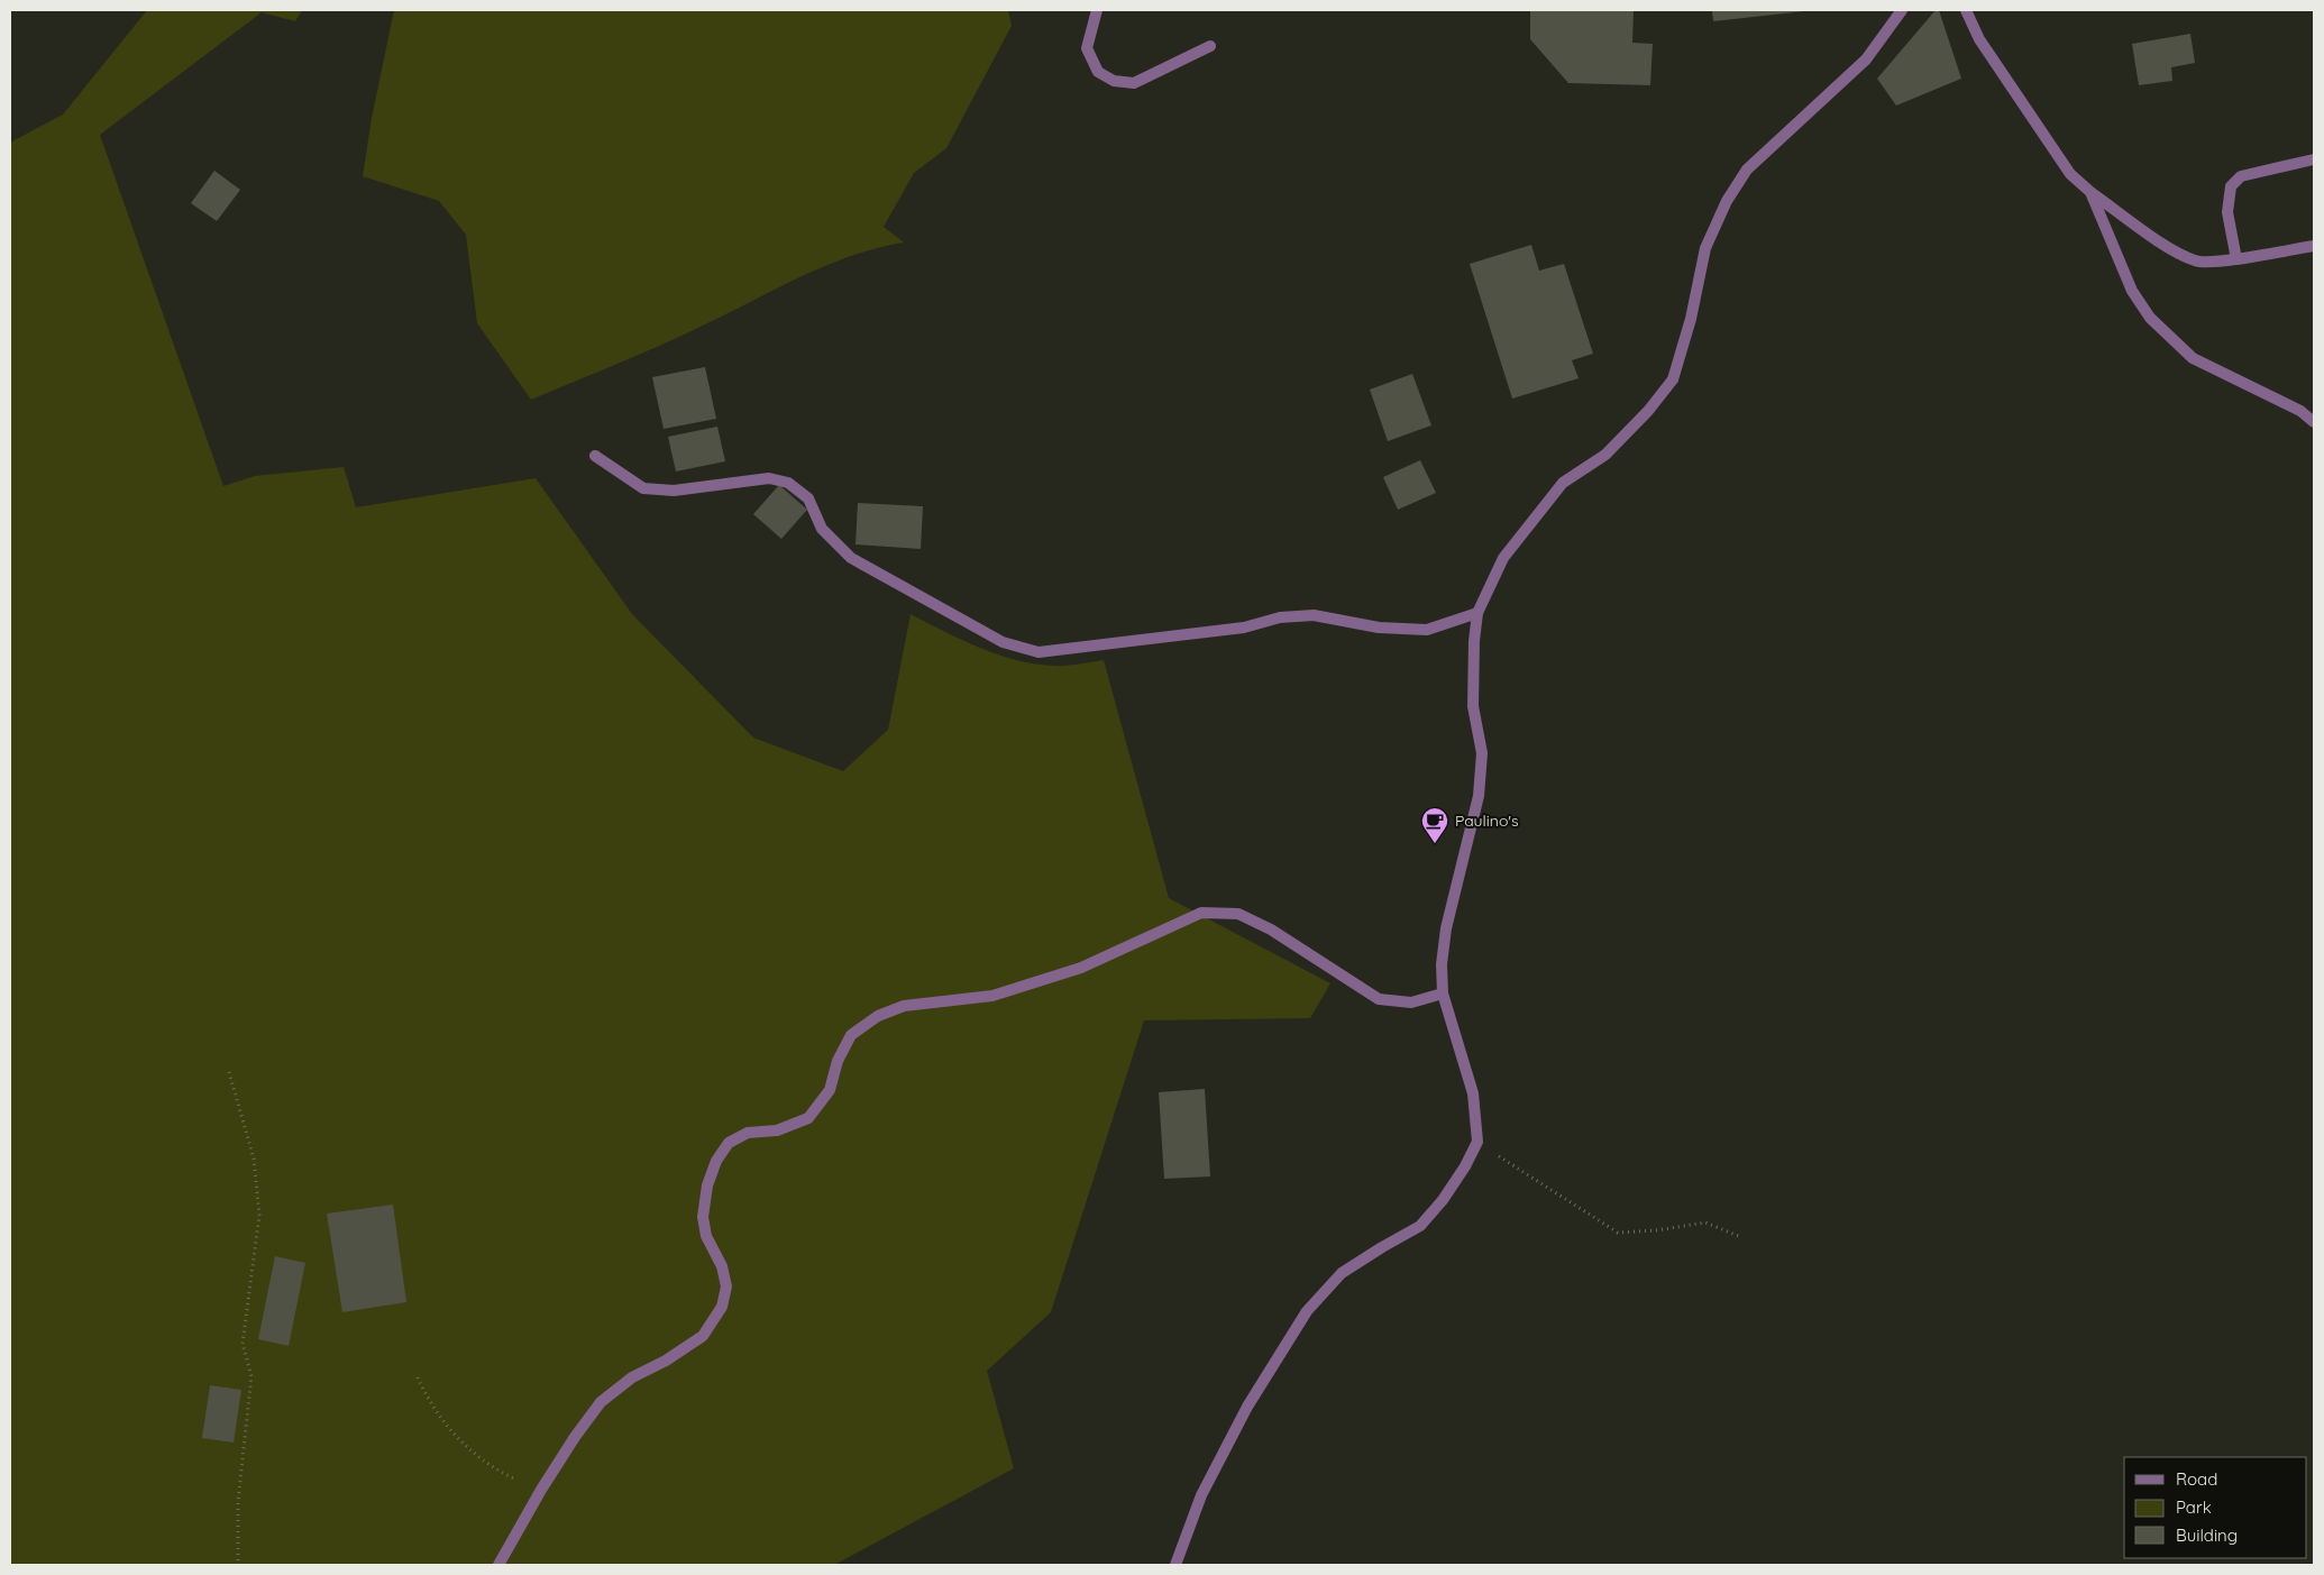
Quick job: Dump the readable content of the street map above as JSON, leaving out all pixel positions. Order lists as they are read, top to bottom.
{
  "places": {
    "cafe": ["Paulino's"]
  },
  "legend": ["Road", "Park", "Building"]
}
